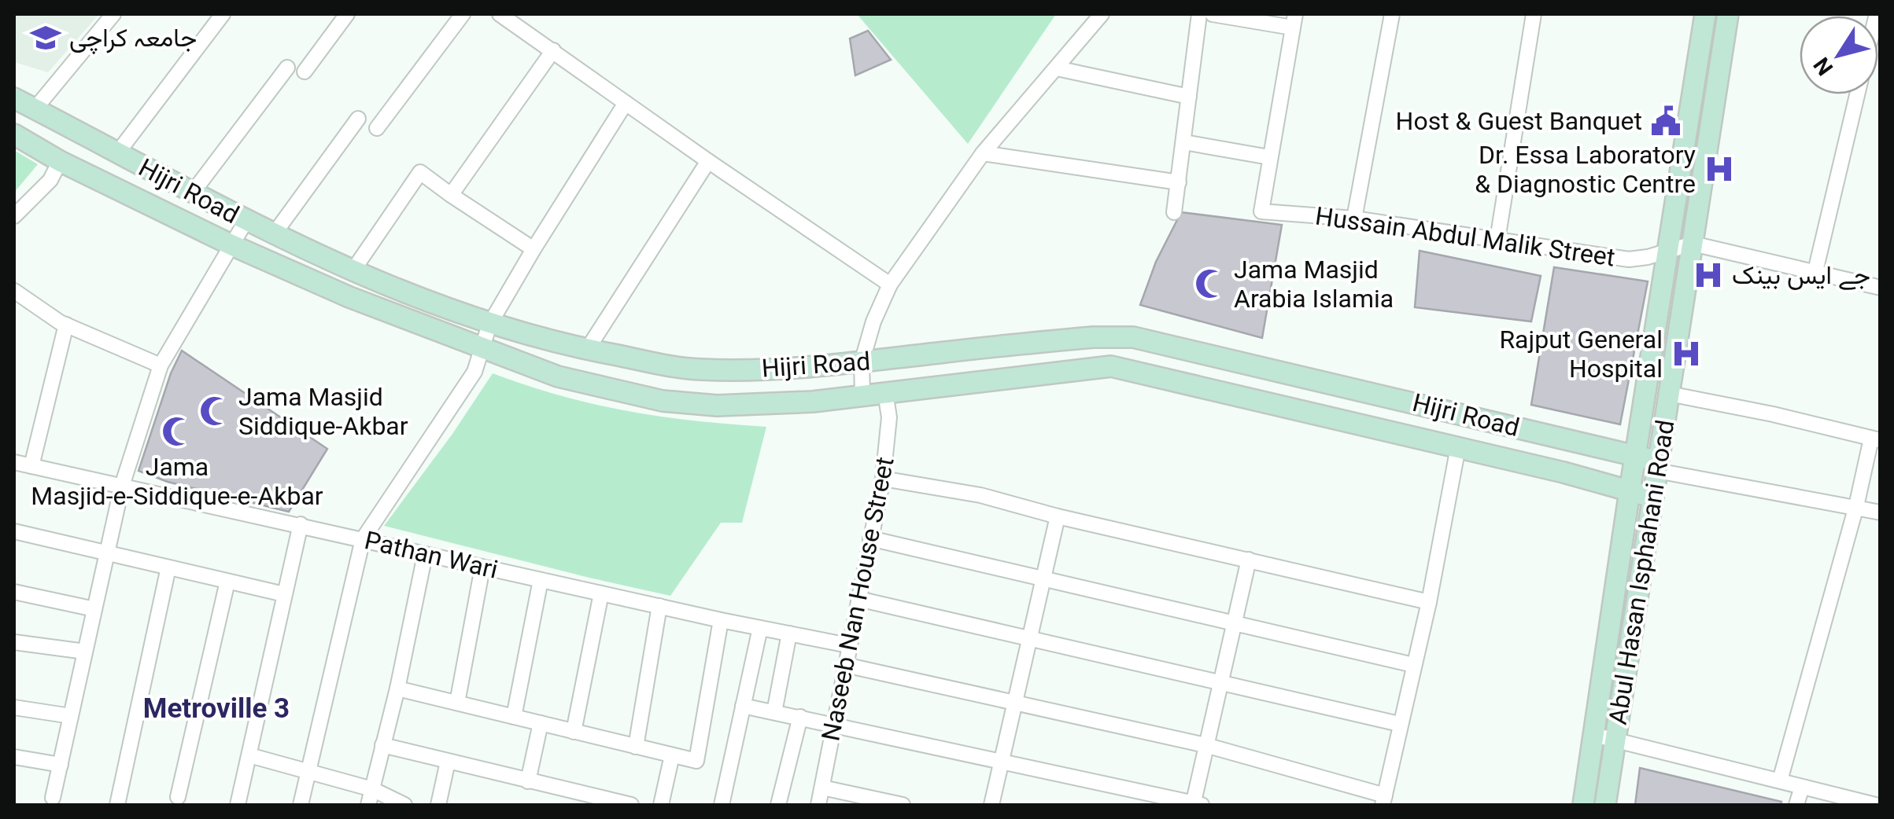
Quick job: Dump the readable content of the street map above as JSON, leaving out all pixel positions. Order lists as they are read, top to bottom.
{
  "streets": {
    "main road": ["Hijri Road", "Abul Hasan Isphahani Road"],
    "street": ["Hussain Abdul Malik Street", "Pathan Wari", "Naseeb Nan House Street"]
  },
  "crossings": [
    ["Hijri Road", "Abul Hasan Isphahani Road"],
    ["Hijri Road", "Naseeb Nan House Street"],
    ["Hussain Abdul Malik Street", "Abul Hasan Isphahani Road"],
    ["Pathan Wari", "Naseeb Nan House Street"]
  ],
  "districts": ["Metroville 3"],
  "places": {
    "school or university": ["جامعہ کراچی"],
    "public building": ["Host & Guest Banquet"],
    "hospital": ["Dr. Essa Laboratory & Diagnostic Centre", "جے ایس بینک", "Rajput General Hospital"],
    "mosque": ["Jama Masjid Arabia Islamia", "Jama Masjid Siddique-Akbar", "Jama Masjid-e-Siddique-e-Akbar"]
  },
  "north": "bottom left"
}
